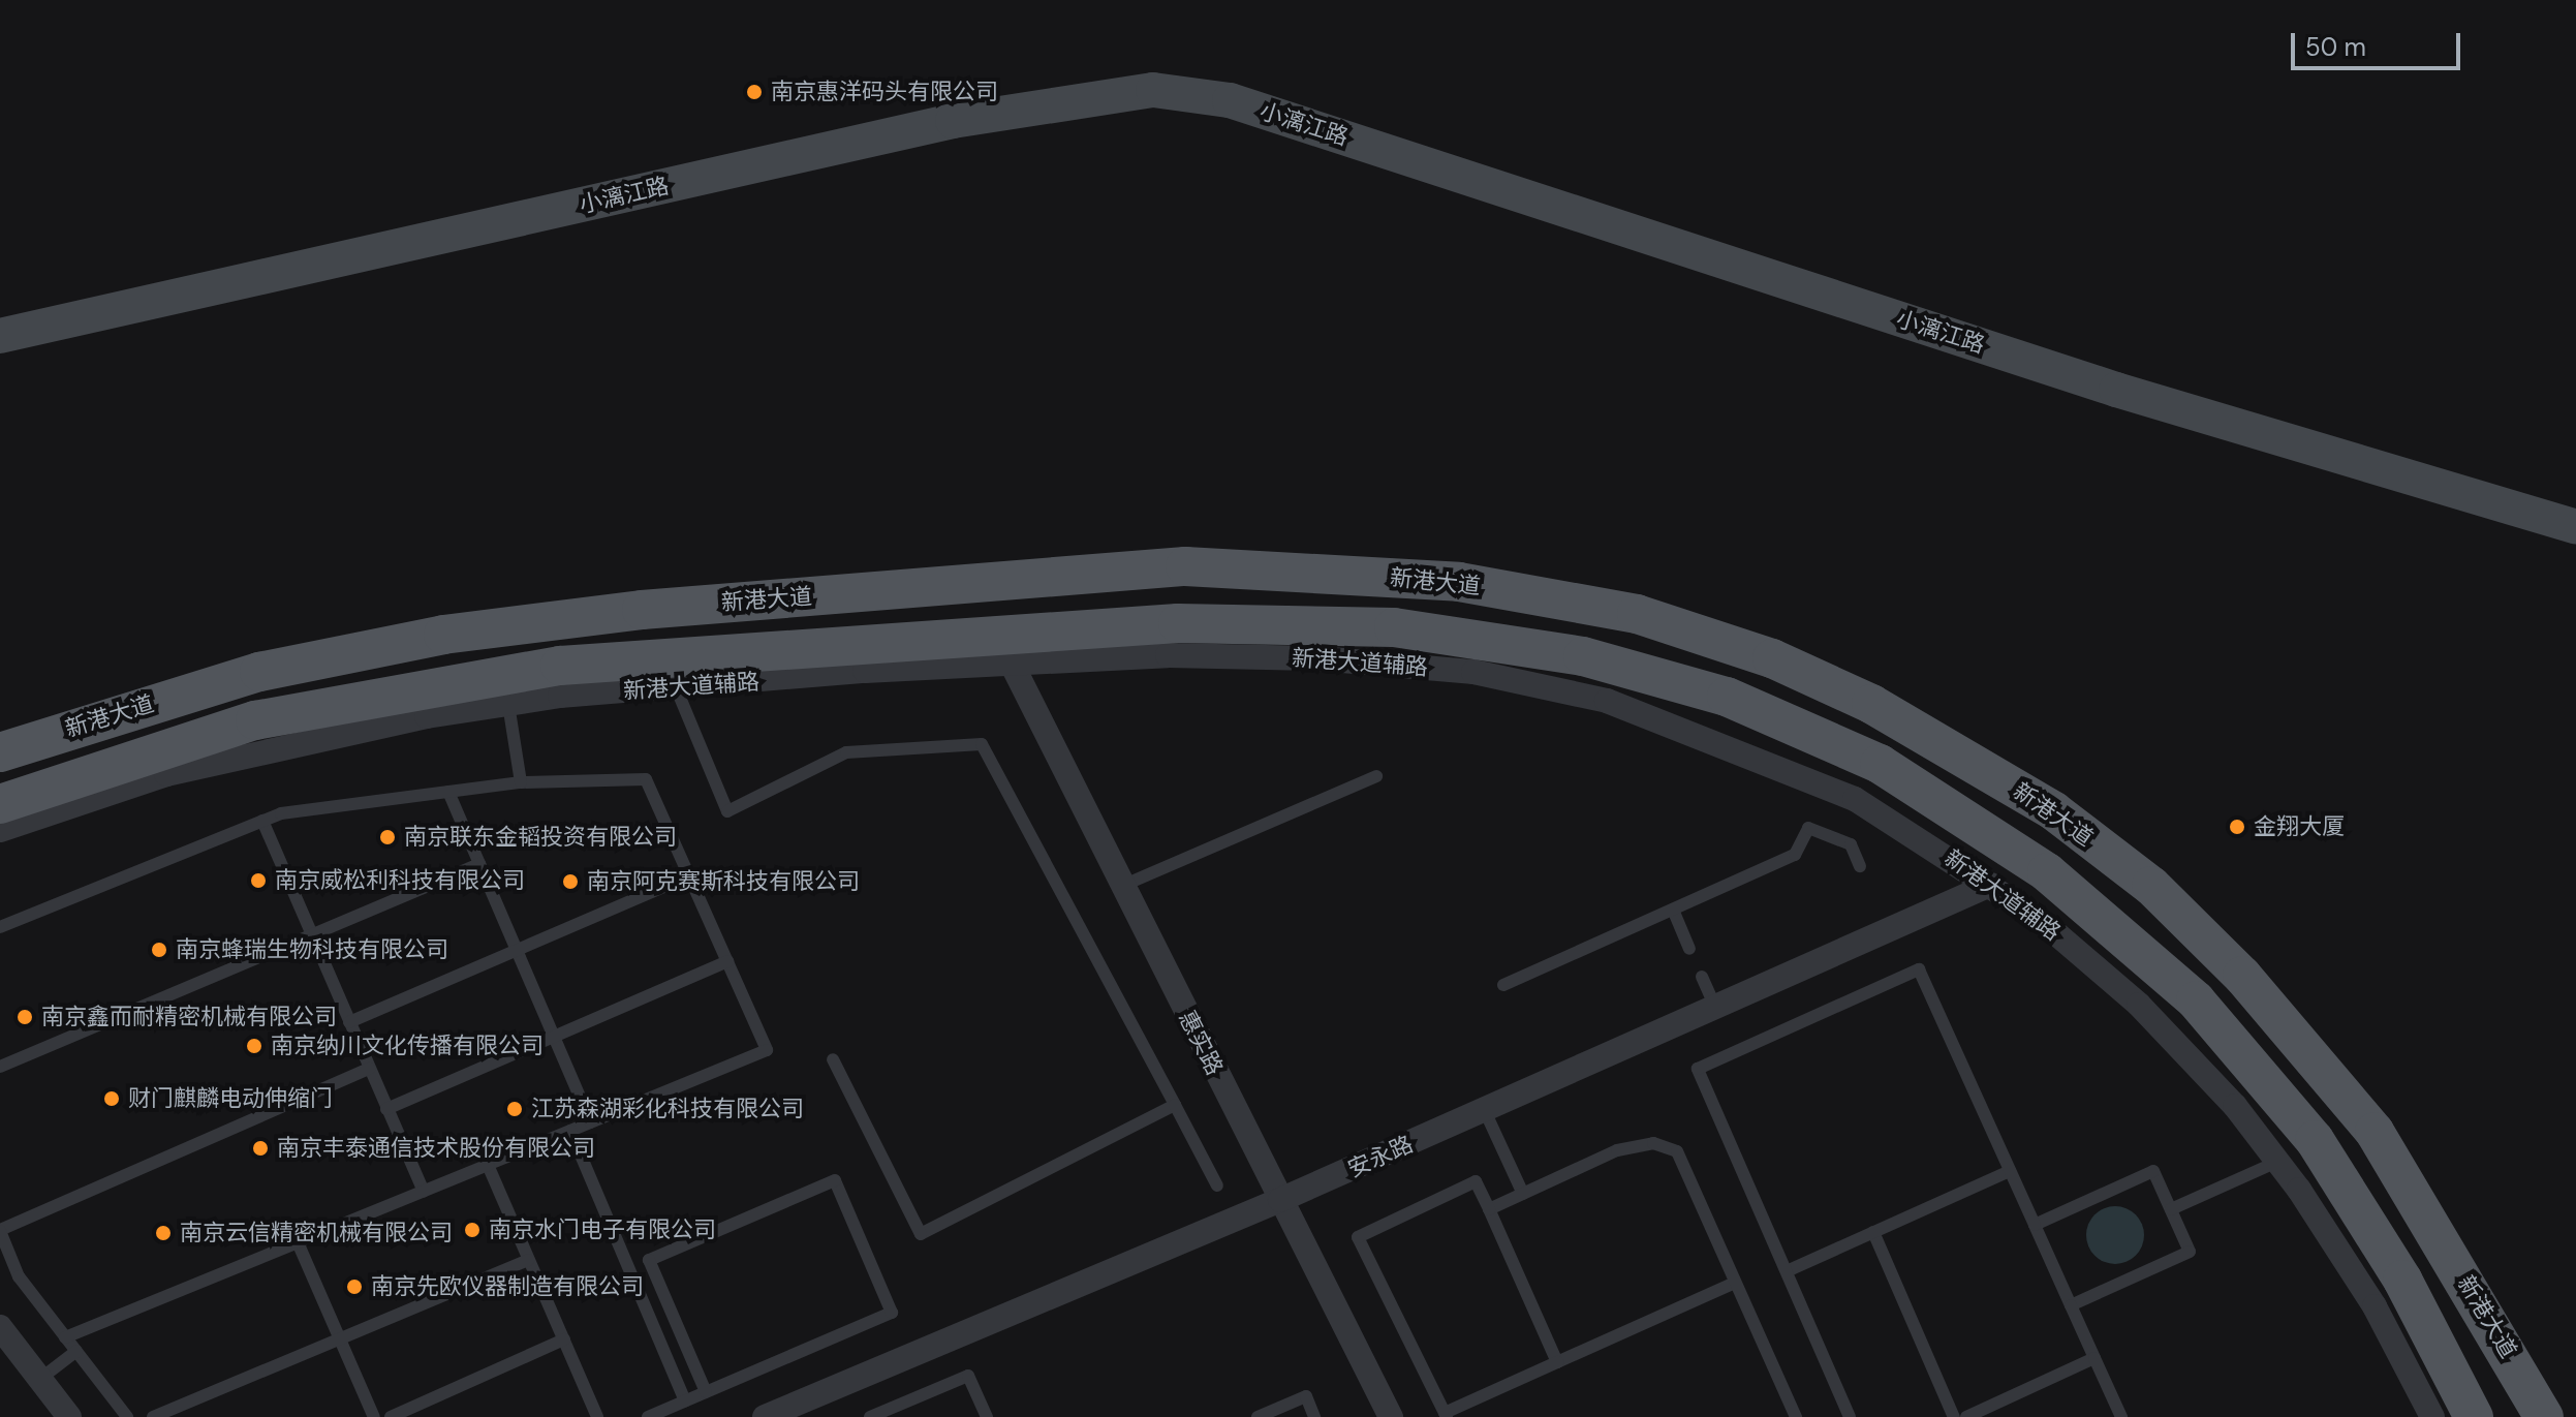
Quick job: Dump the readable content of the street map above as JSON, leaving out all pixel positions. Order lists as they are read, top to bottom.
{
  "streets": {
    "main road": ["新港大道"],
    "street": [
      "小漓江路",
      "新港大道辅路",
      "惠实路",
      "安永路"
    ]
  },
  "crossings": [
    ["新港大道辅路", "惠实路"],
    ["新港大道辅路", "安永路"],
    ["惠实路", "安永路"]
  ],
  "places": [
    "南京惠洋码头有限公司",
    "金翔大厦",
    "南京联东金韬投资有限公司",
    "南京威松利科技有限公司",
    "南京阿克赛斯科技有限公司",
    "南京蜂瑞生物科技有限公司",
    "南京鑫而耐精密机械有限公司",
    "南京纳川文化传播有限公司",
    "财门麒麟电动伸缩门",
    "江苏森湖彩化科技有限公司",
    "南京丰泰通信技术股份有限公司",
    "南京水门电子有限公司",
    "南京云信精密机械有限公司",
    "南京先欧仪器制造有限公司"
  ],
  "scale_bar": "50 m"
}
